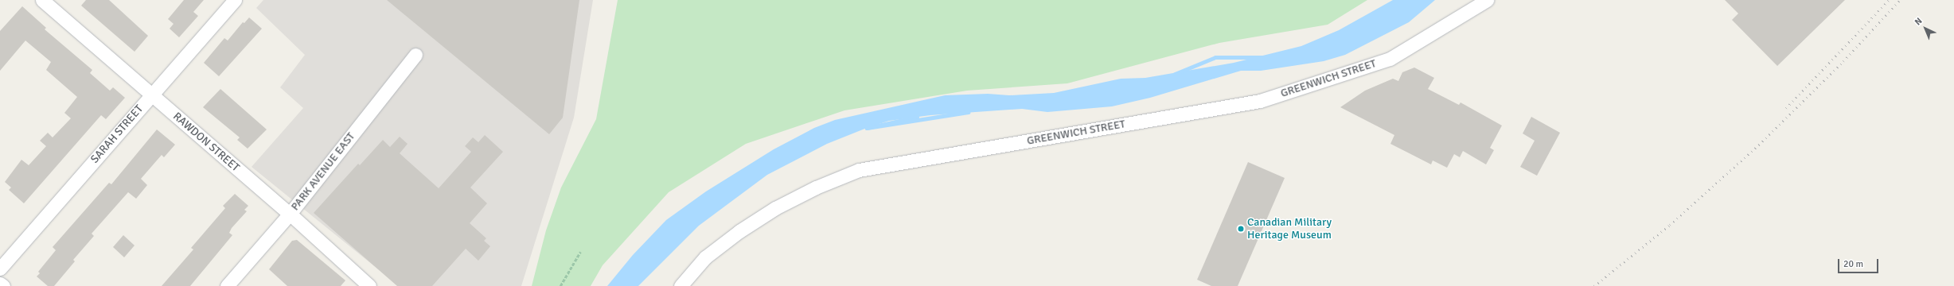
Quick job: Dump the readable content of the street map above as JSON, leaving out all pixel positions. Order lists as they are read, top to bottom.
{
  "streets": {
    "street": [
      "GREENWICH STREET",
      "SARAH STREET",
      "RAWDON STREET",
      "PARK AVENUE EAST"
    ]
  },
  "crossings": [
    ["SARAH STREET", "RAWDON STREET"],
    ["RAWDON STREET", "PARK AVENUE EAST"]
  ],
  "places": ["Canadian Military Heritage Museum"],
  "scale_bar": "20 m",
  "north": "top left"
}
